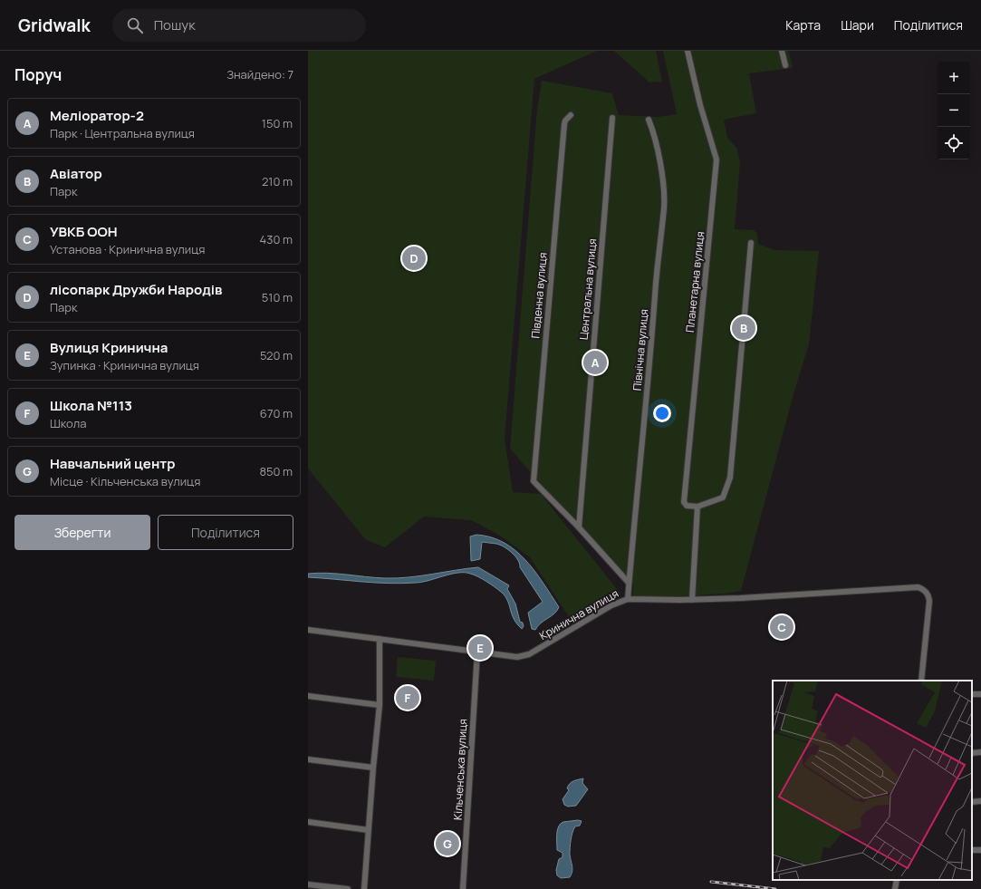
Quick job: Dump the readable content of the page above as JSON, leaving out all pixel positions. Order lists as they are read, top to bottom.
{
  "streets": {
    "street": [
      "Планетарна вулиця",
      "Центральна вулиця",
      "Південна вулиця",
      "Північна вулиця",
      "Кринична вулиця",
      "Кільченська вулиця"
    ]
  },
  "crossings": [
    ["Центральна вулиця", "Південна вулиця"],
    ["Північна вулиця", "Кринична вулиця"],
    ["Кринична вулиця", "Кільченська вулиця"]
  ],
  "page": {
    "header": "Gridwalk",
    "search": "Пошук",
    "nav": ["Карта", "Шари", "Поділитися"],
    "heading": ["Поруч", "Знайдено: 7"],
    "map_buttons": ["+", "−"],
    "list": [
      {
        "mark": "A",
        "name": "Меліоратор-2",
        "note": "Парк · Центральна вулиця",
        "value": "150 m"
      },
      {
        "mark": "B",
        "name": "Авіатор",
        "note": "Парк",
        "value": "210 m"
      },
      {
        "mark": "C",
        "name": "УВКБ ООН",
        "note": "Установа · Кринична вулиця",
        "value": "430 m"
      },
      {
        "mark": "D",
        "name": "лісопарк Дружби Народів",
        "note": "Парк",
        "value": "510 m"
      },
      {
        "mark": "E",
        "name": "Вулиця Кринична",
        "note": "Зупинка · Кринична вулиця",
        "value": "520 m"
      },
      {
        "mark": "F",
        "name": "Школа №113",
        "note": "Школа",
        "value": "670 m"
      },
      {
        "mark": "G",
        "name": "Навчальний центр",
        "note": "Місце · Кільченська вулиця",
        "value": "850 m"
      }
    ],
    "pins": [
      "D",
      "B",
      "A",
      "C",
      "E",
      "F",
      "G"
    ],
    "buttons": ["Зберегти", "Поділитися"]
  }
}
